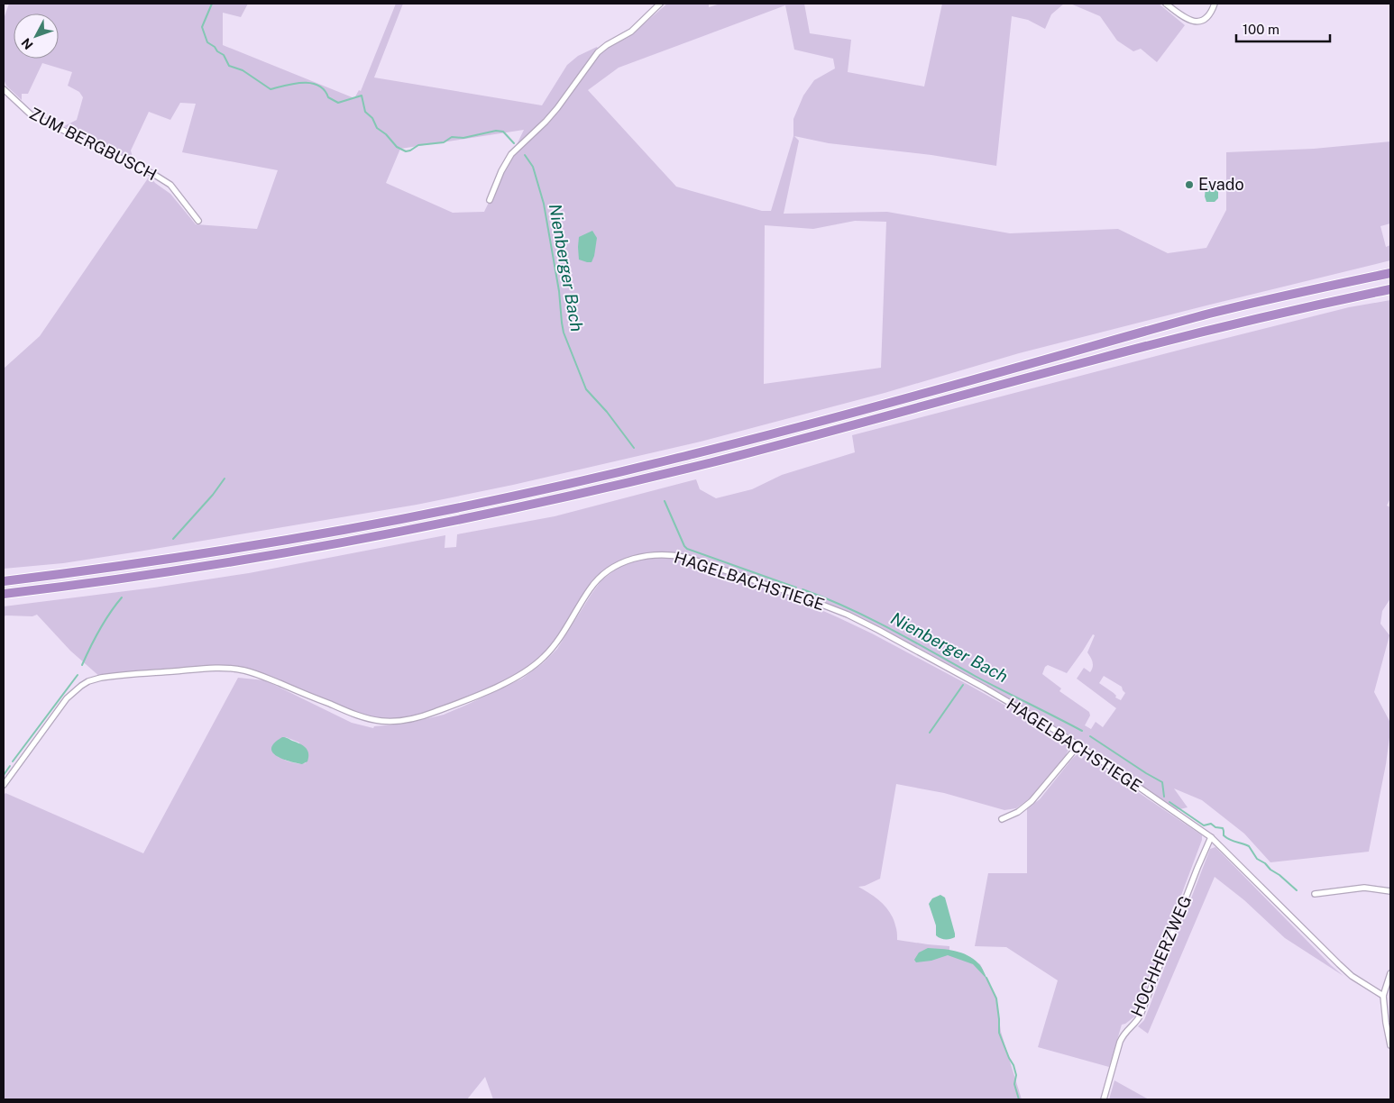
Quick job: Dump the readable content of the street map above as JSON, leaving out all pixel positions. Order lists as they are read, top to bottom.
{
  "streets": {
    "street": ["ZUM BERGBUSCH", "HAGELBACHSTIEGE", "HOCHHERZWEG"]
  },
  "crossings": [
    ["HAGELBACHSTIEGE", "HOCHHERZWEG"]
  ],
  "water": ["Nienberger Bach"],
  "places": ["Evado"],
  "scale_bar": "100 m",
  "north": "bottom left"
}
